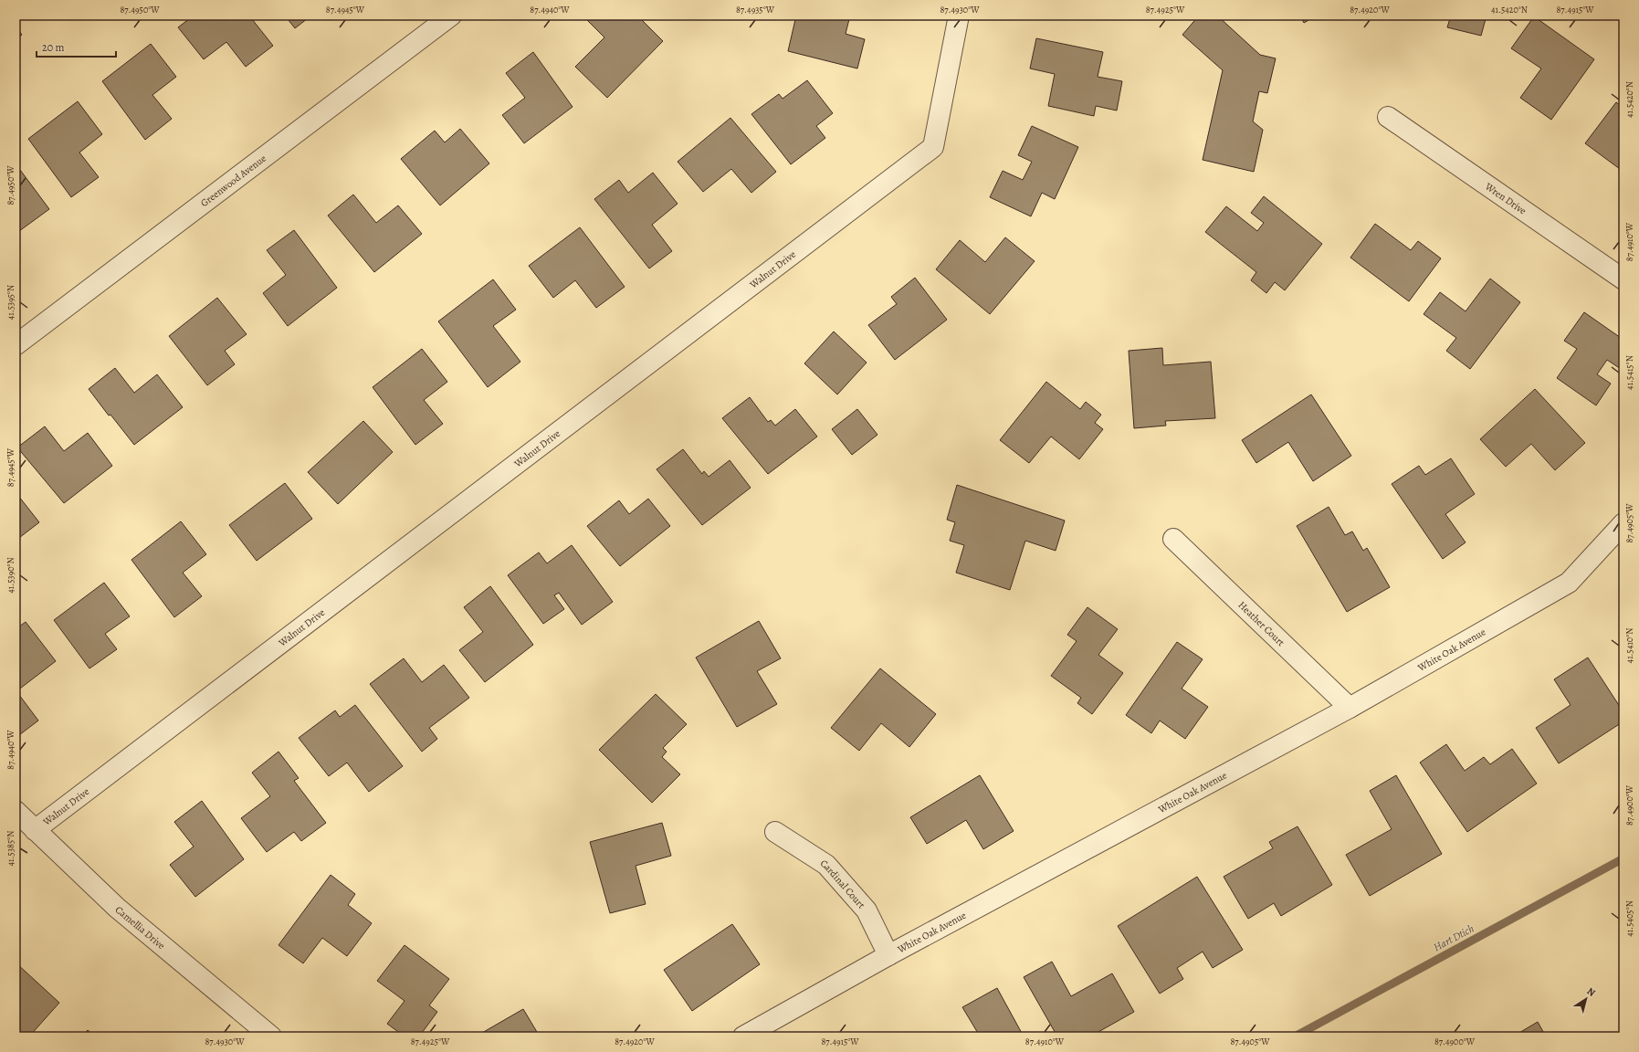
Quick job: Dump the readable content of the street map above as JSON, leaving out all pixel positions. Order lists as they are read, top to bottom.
{
  "streets": {
    "street": [
      "Greenwood Avenue",
      "Wren Drive",
      "Walnut Drive",
      "Heather Court",
      "White Oak Avenue",
      "Cardinal Court",
      "Camellia Drive"
    ]
  },
  "crossings": [
    ["Walnut Drive", "Camellia Drive"],
    ["Heather Court", "White Oak Avenue"],
    ["White Oak Avenue", "Cardinal Court"]
  ],
  "water": ["Hart Dtich"],
  "scale_bar": "20 m",
  "north": "top right",
  "coordinates": [
    "87.4950°W",
    "87.4945°W",
    "87.4940°W",
    "87.4935°W",
    "87.4930°W",
    "87.4925°W",
    "87.4920°W",
    "41.5420°N",
    "87.4915°W",
    "87.4910°W",
    "41.5395°N",
    "41.5415°N",
    "87.4905°W",
    "41.5390°N",
    "41.5410°N",
    "87.4900°W",
    "41.5385°N",
    "41.5405°N"
  ]
}
